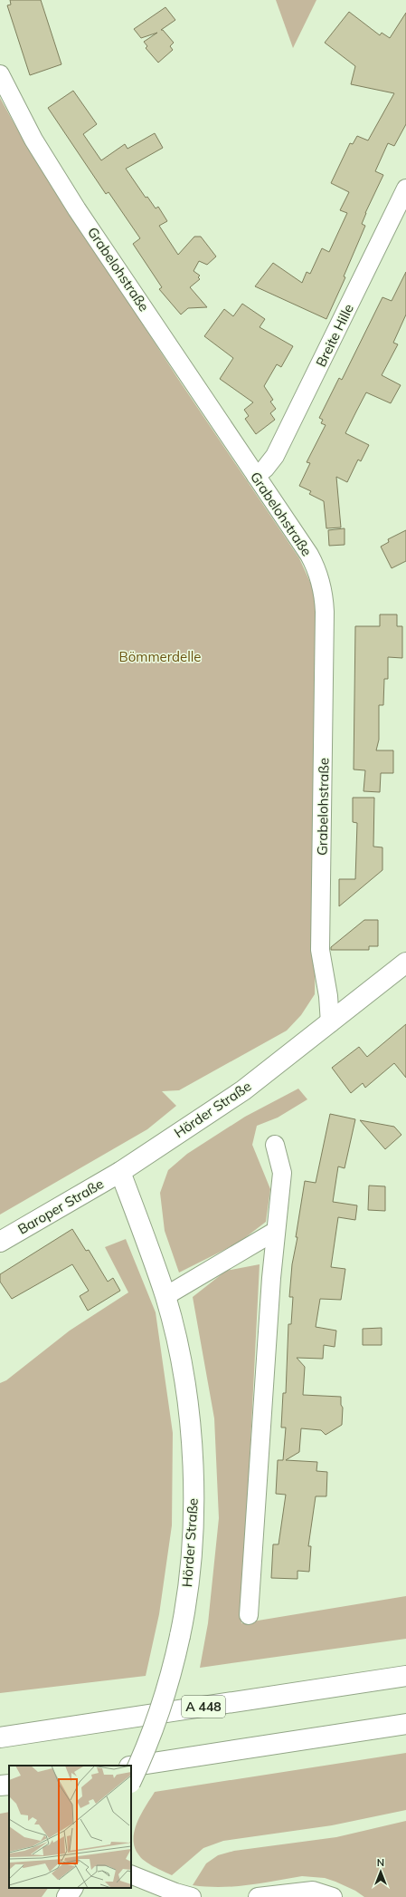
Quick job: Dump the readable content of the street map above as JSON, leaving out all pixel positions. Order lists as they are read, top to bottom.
{
  "streets": {
    "main road": ["Hörder Straße", "Baroper Straße", "A 448"],
    "street": ["Grabelohstraße", "Breite Hille"]
  },
  "crossings": [
    ["Grabelohstraße", "Breite Hille"],
    ["Grabelohstraße", "Hörder Straße"],
    ["Hörder Straße", "Baroper Straße"]
  ],
  "parks": ["Bömmerdelle"],
  "north": "top"
}
